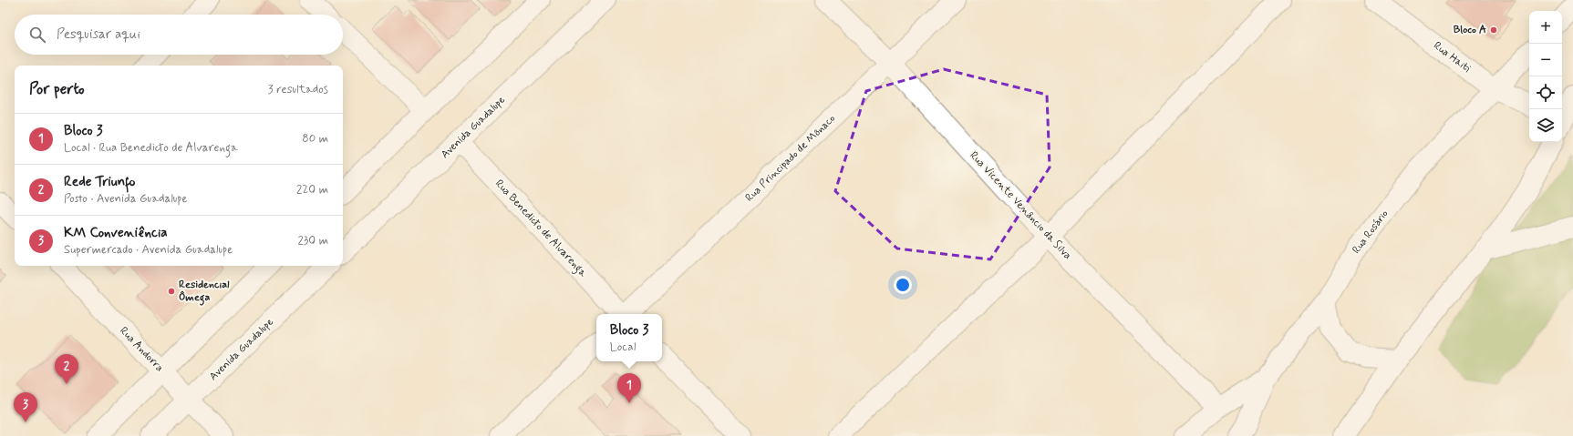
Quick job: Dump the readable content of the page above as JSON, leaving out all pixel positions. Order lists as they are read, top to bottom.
{
  "streets": {
    "street": [
      "Rua Haiti",
      "Avenida Guadalupe",
      "Rua Principado de Mônaco",
      "Rua Vicente Venâncio da Silva",
      "Rua Benedicto de Alvarenga",
      "Rua Rosário",
      "Rua Andorra"
    ]
  },
  "crossings": [
    ["Rua Haiti", "Rua Rosário"],
    ["Avenida Guadalupe", "Rua Benedicto de Alvarenga"],
    ["Avenida Guadalupe", "Rua Andorra"],
    ["Rua Principado de Mônaco", "Rua Vicente Venâncio da Silva"]
  ],
  "places": ["Bloco A", "Residencial Ômega"],
  "page": {
    "map_buttons": ["+", "−"],
    "search": "Pesquisar aqui",
    "heading": ["Por perto", "3 resultados"],
    "list": [
      {
        "mark": "1",
        "name": "Bloco 3",
        "note": "Local · Rua Benedicto de Alvarenga",
        "value": "80 m"
      },
      {
        "mark": "2",
        "name": "Rede Triunfo",
        "note": "Posto · Avenida Guadalupe",
        "value": "220 m"
      },
      {
        "mark": "3",
        "name": "KM Conveniência",
        "note": "Supermercado · Avenida Guadalupe",
        "value": "230 m"
      }
    ],
    "popup": ["Bloco 3", "Local"],
    "pins": ["2", "1", "3"]
  }
}
